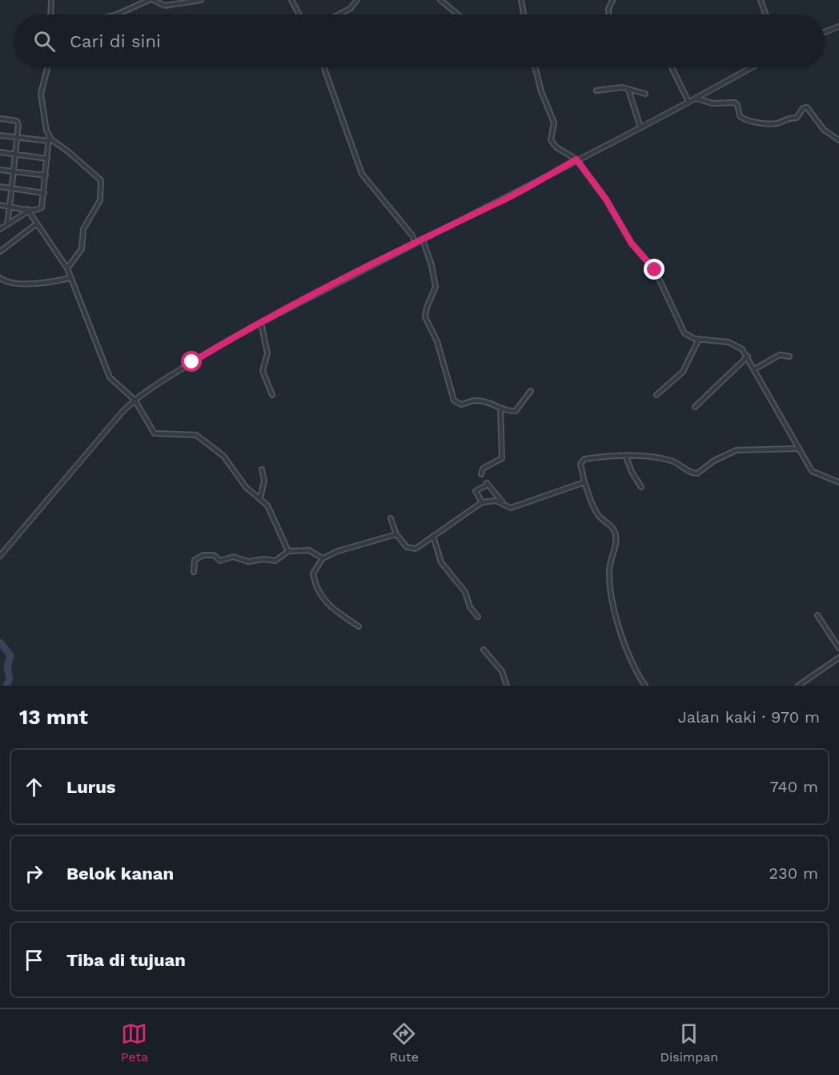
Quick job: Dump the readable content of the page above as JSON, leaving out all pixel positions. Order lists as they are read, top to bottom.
{
  "page": {
    "search": "Cari di sini",
    "heading": ["13 mnt", "Jalan kaki · 970 m"],
    "list": [
      ["Lurus", "740 m"],
      ["Belok kanan", "230 m"],
      "Tiba di tujuan"
    ],
    "nav": ["Peta", "Rute", "Disimpan"]
  }
}
